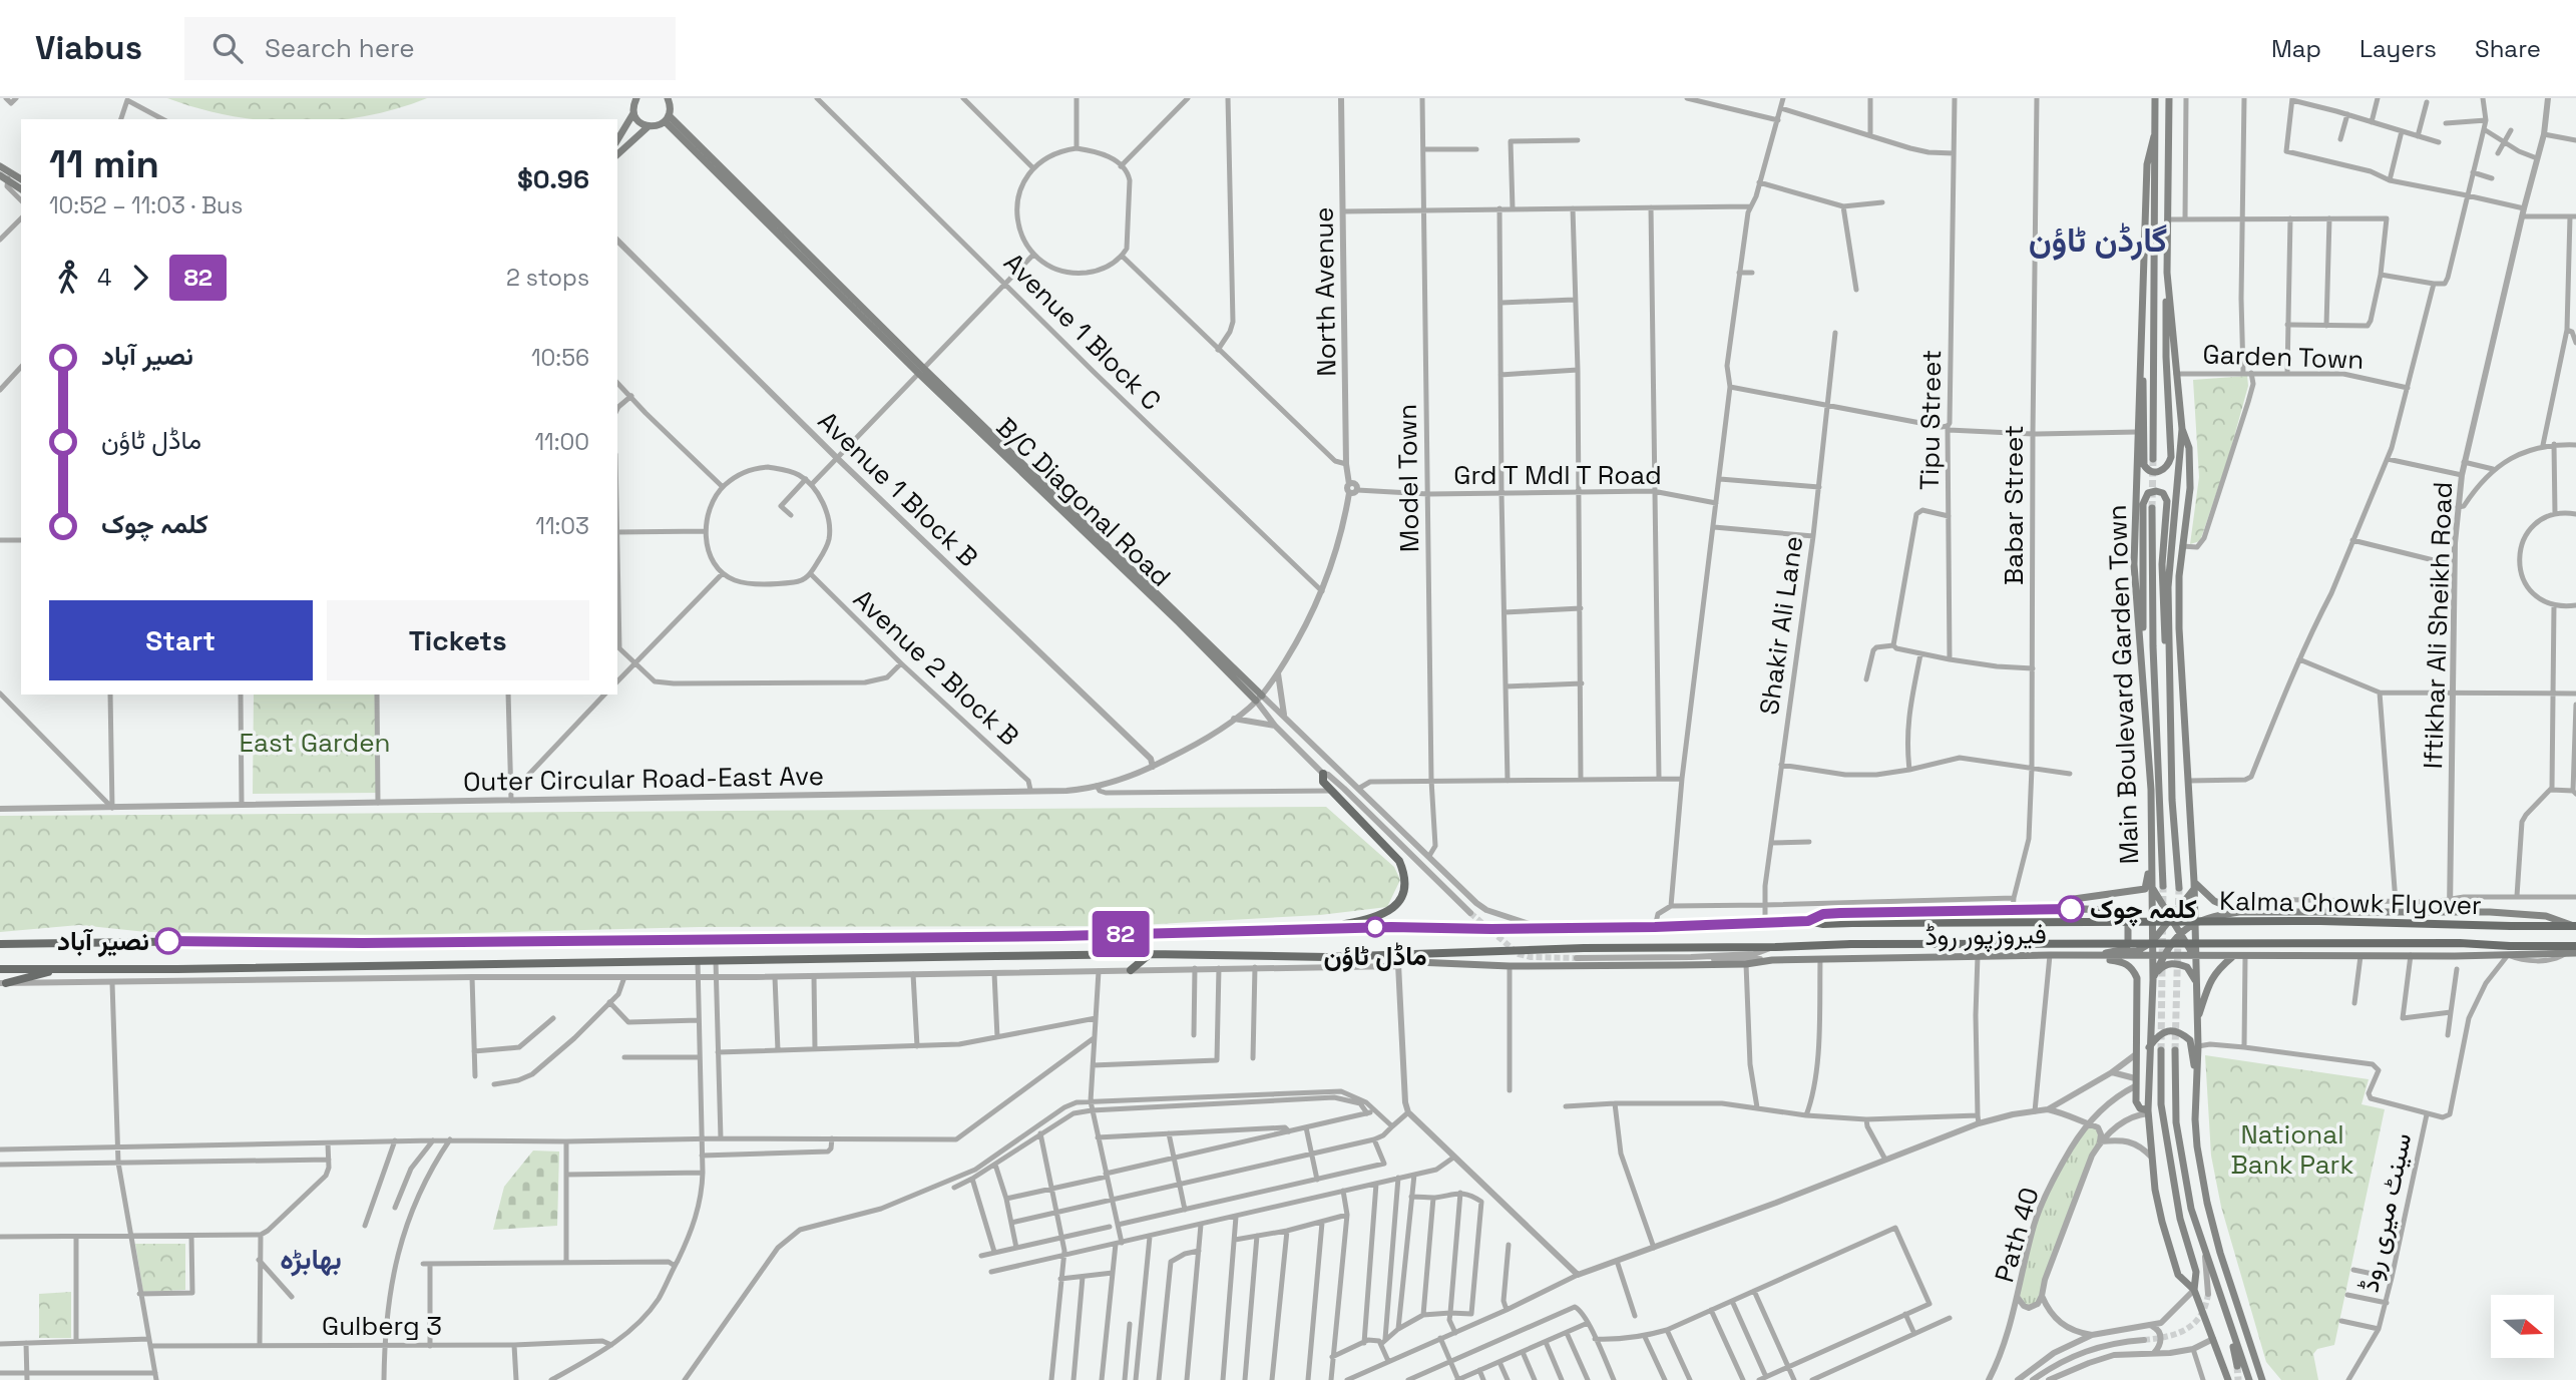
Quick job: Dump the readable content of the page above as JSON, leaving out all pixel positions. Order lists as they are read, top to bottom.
{
  "streets": {
    "main road": [
      "B/C Diagonal Road",
      "Main Boulevard Garden Town",
      "Kalma Chowk Flyover",
      "فیروزپور روڈ"
    ],
    "street": [
      "North Avenue",
      "Avenue 1 Block C",
      "Garden Town",
      "Tipu Street",
      "Grd T Mdl T Road",
      "Model Town",
      "Avenue 1 Block B",
      "Babar Street",
      "Shakir Ali Lane",
      "Iftikhar Ali Sheikh Road",
      "Avenue 2 Block B",
      "Outer Circular Road-East Ave",
      "سینٹ میری روڈ",
      "Path 40",
      "Gulberg 3"
    ]
  },
  "crossings": [
    ["North Avenue", "Avenue 1 Block C"],
    ["North Avenue", "Grd T Mdl T Road"],
    ["North Avenue", "Outer Circular Road-East Ave"],
    ["Avenue 1 Block C", "Outer Circular Road-East Ave"],
    ["Garden Town", "Main Boulevard Garden Town"],
    ["Grd T Mdl T Road", "Model Town"],
    ["Avenue 1 Block B", "Outer Circular Road-East Ave"],
    ["B/C Diagonal Road", "Outer Circular Road-East Ave"],
    ["Babar Street", "فیروزپور روڈ"],
    ["Shakir Ali Lane", "فیروزپور روڈ"],
    ["Avenue 2 Block B", "Outer Circular Road-East Ave"],
    ["Main Boulevard Garden Town", "فیروزپور روڈ"],
    ["Main Boulevard Garden Town", "Path 40"],
    ["Kalma Chowk Flyover", "فیروزپور روڈ"],
    ["Kalma Chowk Flyover", "سینٹ میری روڈ"],
    ["فیروزپور روڈ", "سینٹ میری روڈ"]
  ],
  "districts": ["گارڈن ٹاؤن", "بھابڑہ"],
  "parks": ["East Garden", "National Bank Park"],
  "places": ["کلمہ چوک", "ماڈل ٹاؤن", "نصیر آباد"],
  "lines": ["bus line 82"],
  "north": "right",
  "page": {
    "header": "Viabus",
    "search": "Search here",
    "nav": ["Map", "Layers", "Share"],
    "on_map": "82",
    "heading": ["11 min", "10:52 – 11:03 · Bus", "$0.96"],
    "legs": ["4", "82", "2 stops"],
    "list": [
      {
        "name": "نصیر آباد",
        "value": "10:56"
      },
      {
        "name": "ماڈل ٹاؤن",
        "value": "11:00"
      },
      {
        "name": "کلمہ چوک",
        "value": "11:03"
      }
    ],
    "buttons": ["Start", "Tickets"]
  }
}
